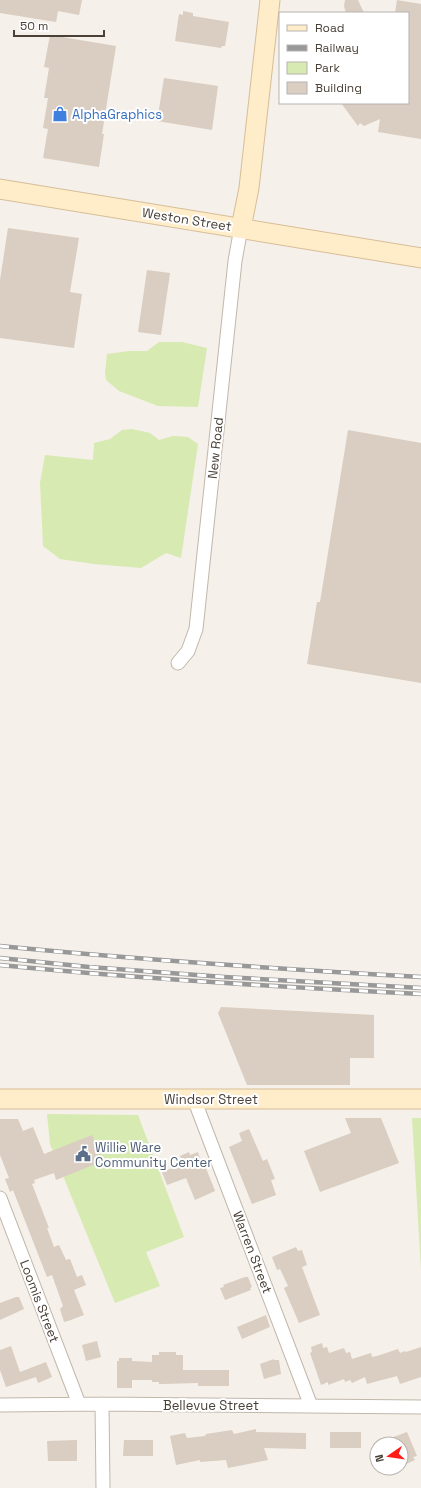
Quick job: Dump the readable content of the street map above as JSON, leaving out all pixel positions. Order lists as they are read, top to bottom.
{
  "streets": {
    "main road": ["Weston Street", "Windsor Street"],
    "street": [
      "New Road",
      "Warren Street",
      "Loomis Street",
      "Bellevue Street"
    ]
  },
  "crossings": [
    ["Weston Street", "New Road"],
    ["Windsor Street", "Warren Street"],
    ["Warren Street", "Bellevue Street"],
    ["Loomis Street", "Bellevue Street"]
  ],
  "places": {
    "shop": ["AlphaGraphics"],
    "public building": ["Willie Ware Community Center"]
  },
  "legend": [
    "Road",
    "Railway",
    "Park",
    "Building"
  ],
  "scale_bar": "50 m",
  "north": "left"
}
